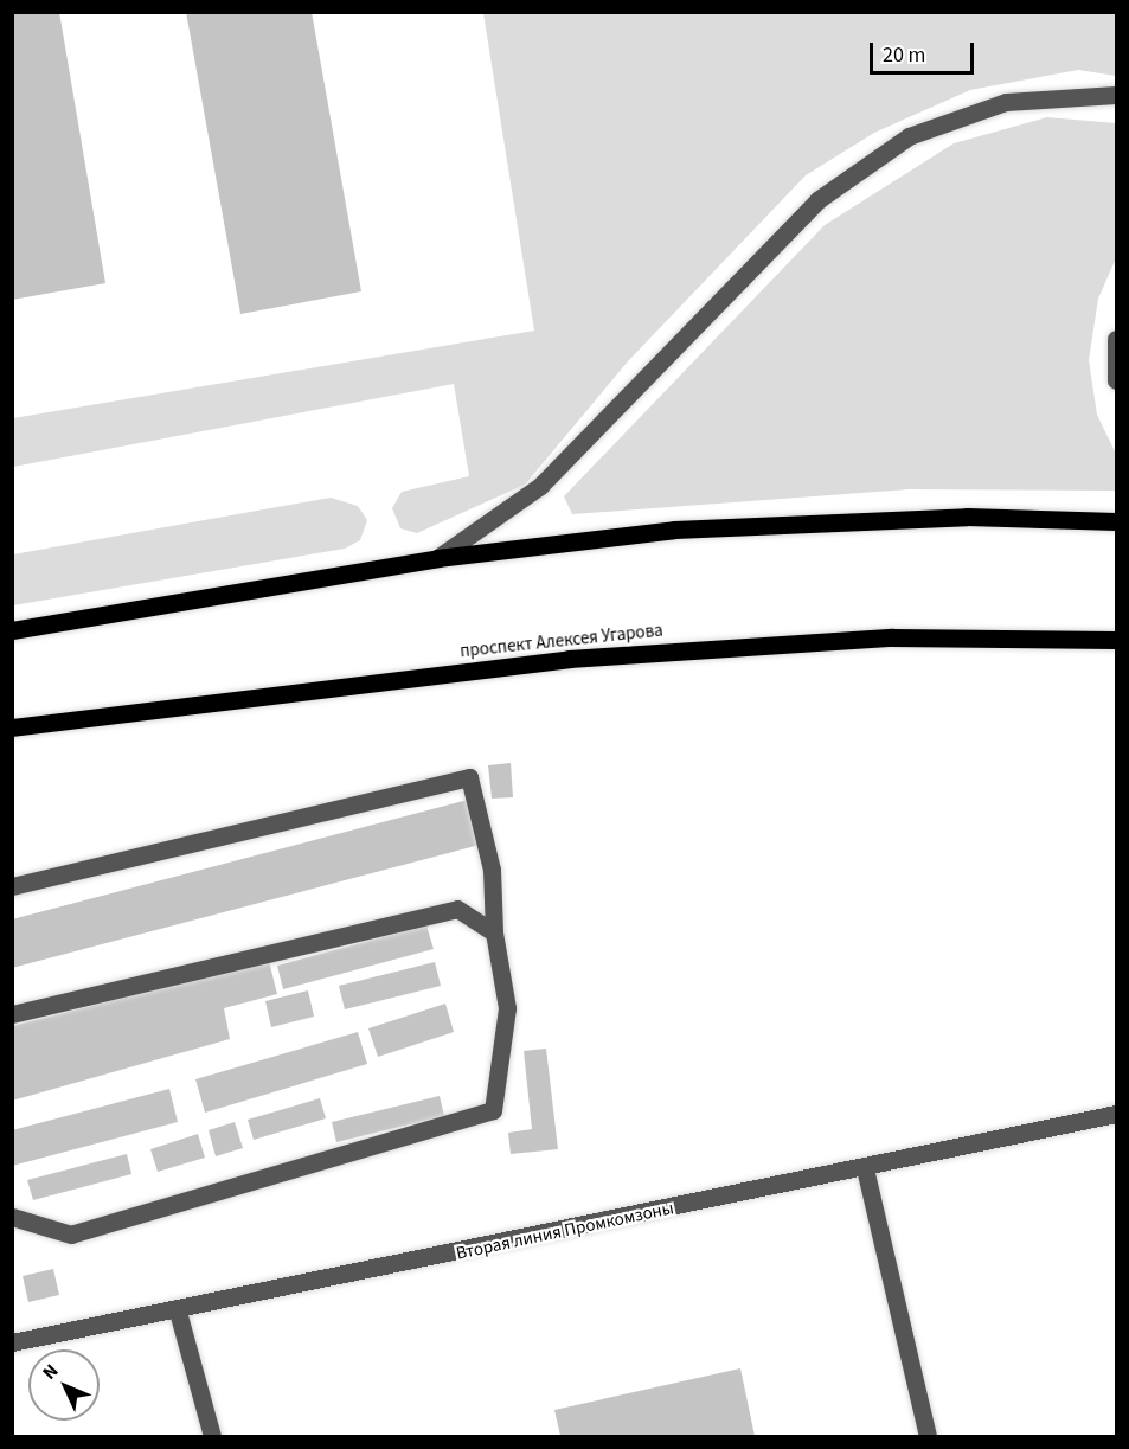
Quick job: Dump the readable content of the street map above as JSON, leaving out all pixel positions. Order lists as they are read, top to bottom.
{
  "streets": {
    "main road": ["проспект Алексея Угарова"],
    "street": ["Вторая линия Промкомзоны"]
  },
  "scale_bar": "20 m",
  "north": "top left"
}
